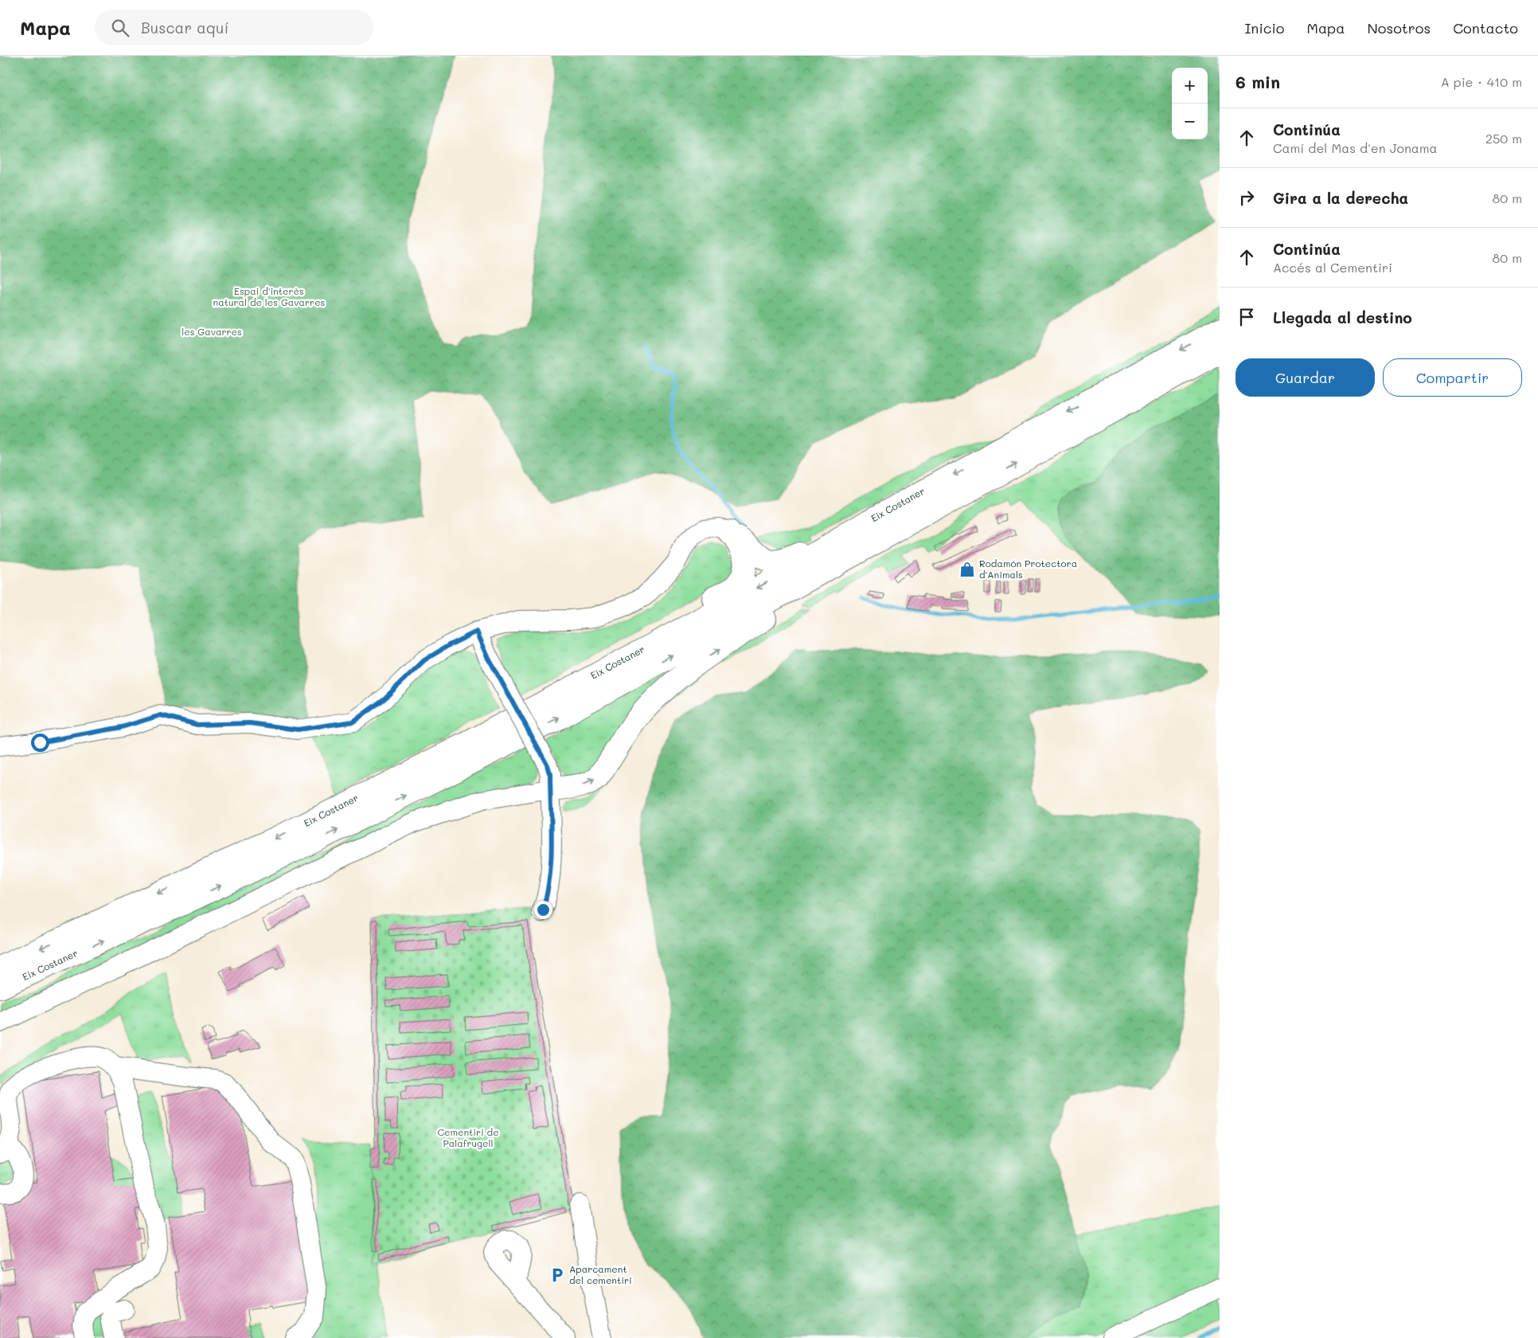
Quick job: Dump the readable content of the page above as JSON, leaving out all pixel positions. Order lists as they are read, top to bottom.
{
  "streets": {
    "highway": ["Eix Costaner"]
  },
  "parks": ["Espai d'interès natural de les Gavarres", "les Gavarres", "Cementiri de Palafrugell"],
  "places": {
    "shop": ["Rodamón Protectora d'Animals"],
    "parking": ["Aparcament del cementiri"]
  },
  "page": {
    "header": "Mapa",
    "search": "Buscar aquí",
    "nav": [
      "Inicio",
      "Mapa",
      "Nosotros",
      "Contacto"
    ],
    "heading": ["6 min", "A pie · 410 m"],
    "map_buttons": ["+", "−"],
    "list": [
      ["Continúa", "Camí del Mas d'en Jonama", "250 m"],
      ["Gira a la derecha", "80 m"],
      ["Continúa", "Accés al Cementiri", "80 m"],
      "Llegada al destino"
    ],
    "buttons": ["Guardar", "Compartir"]
  }
}
